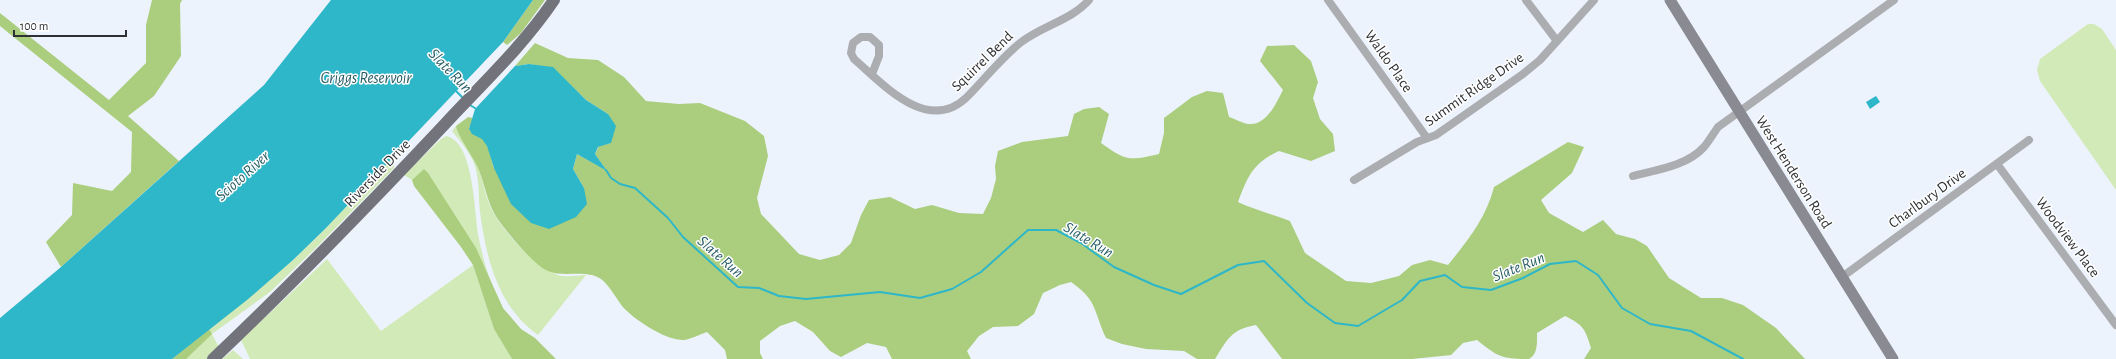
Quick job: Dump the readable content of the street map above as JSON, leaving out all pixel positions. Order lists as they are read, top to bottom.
{
  "streets": {
    "main road": ["West Henderson Road", "Riverside Drive"],
    "street": [
      "Squirrel Bend",
      "Waldo Place",
      "Summit Ridge Drive",
      "Charlbury Drive",
      "Woodview Place"
    ]
  },
  "crossings": [
    ["Waldo Place", "Summit Ridge Drive"],
    ["West Henderson Road", "Charlbury Drive"],
    ["Charlbury Drive", "Woodview Place"]
  ],
  "water": ["Slate Run", "Griggs Reservoir", "Scioto River"],
  "scale_bar": "100 m"
}
